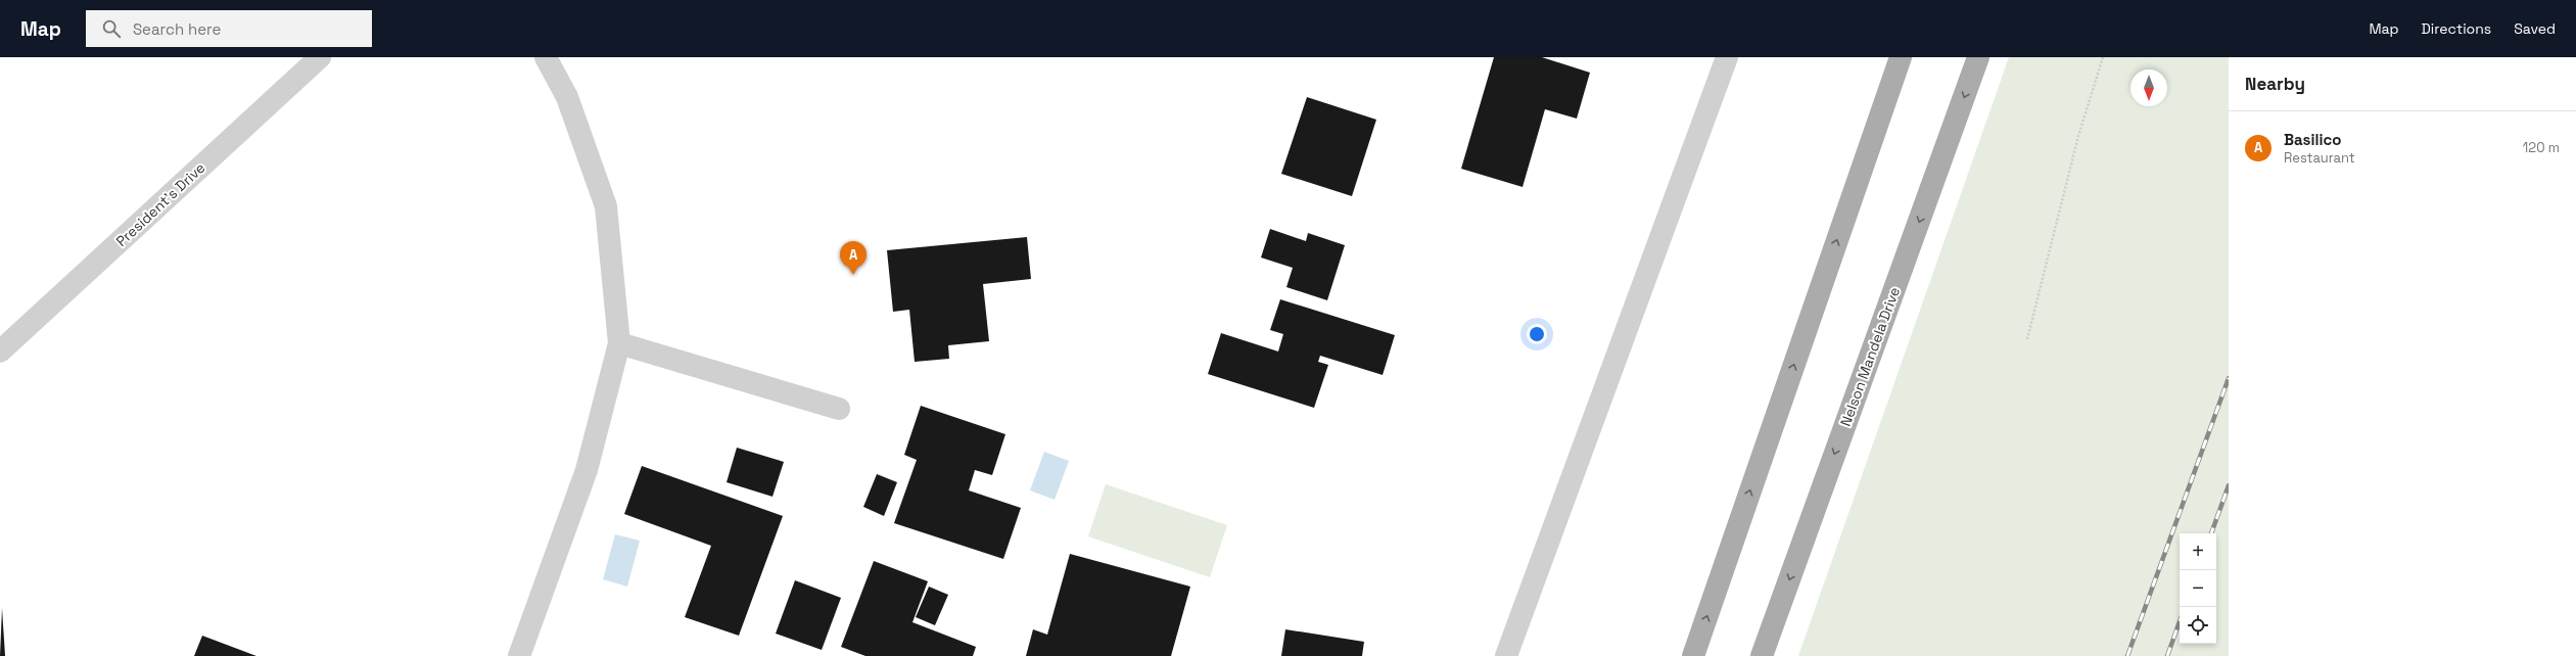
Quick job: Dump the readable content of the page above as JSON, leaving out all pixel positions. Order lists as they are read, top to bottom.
{
  "streets": {
    "main road": ["Nelson Mandela Drive"],
    "street": ["President's Drive"]
  },
  "north": "bottom",
  "page": {
    "header": "Map",
    "search": "Search here",
    "nav": ["Map", "Directions", "Saved"],
    "heading": "Nearby",
    "list": [
      {
        "mark": "A",
        "name": "Basilico",
        "note": "Restaurant",
        "value": "120 m"
      }
    ],
    "pins": "A",
    "map_buttons": ["+", "−"]
  }
}
